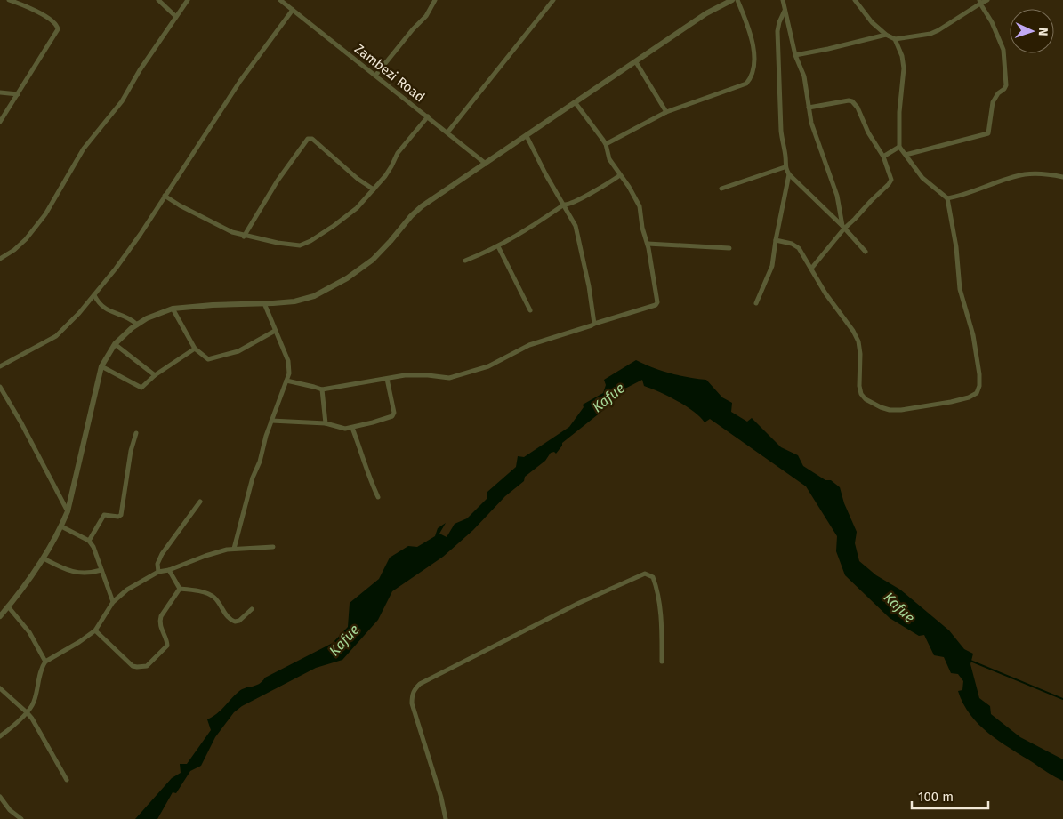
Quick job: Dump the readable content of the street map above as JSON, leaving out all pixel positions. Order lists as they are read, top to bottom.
{
  "streets": {
    "street": ["Zambezi Road"]
  },
  "water": ["Kafue"],
  "scale_bar": "100 m",
  "north": "right"
}
